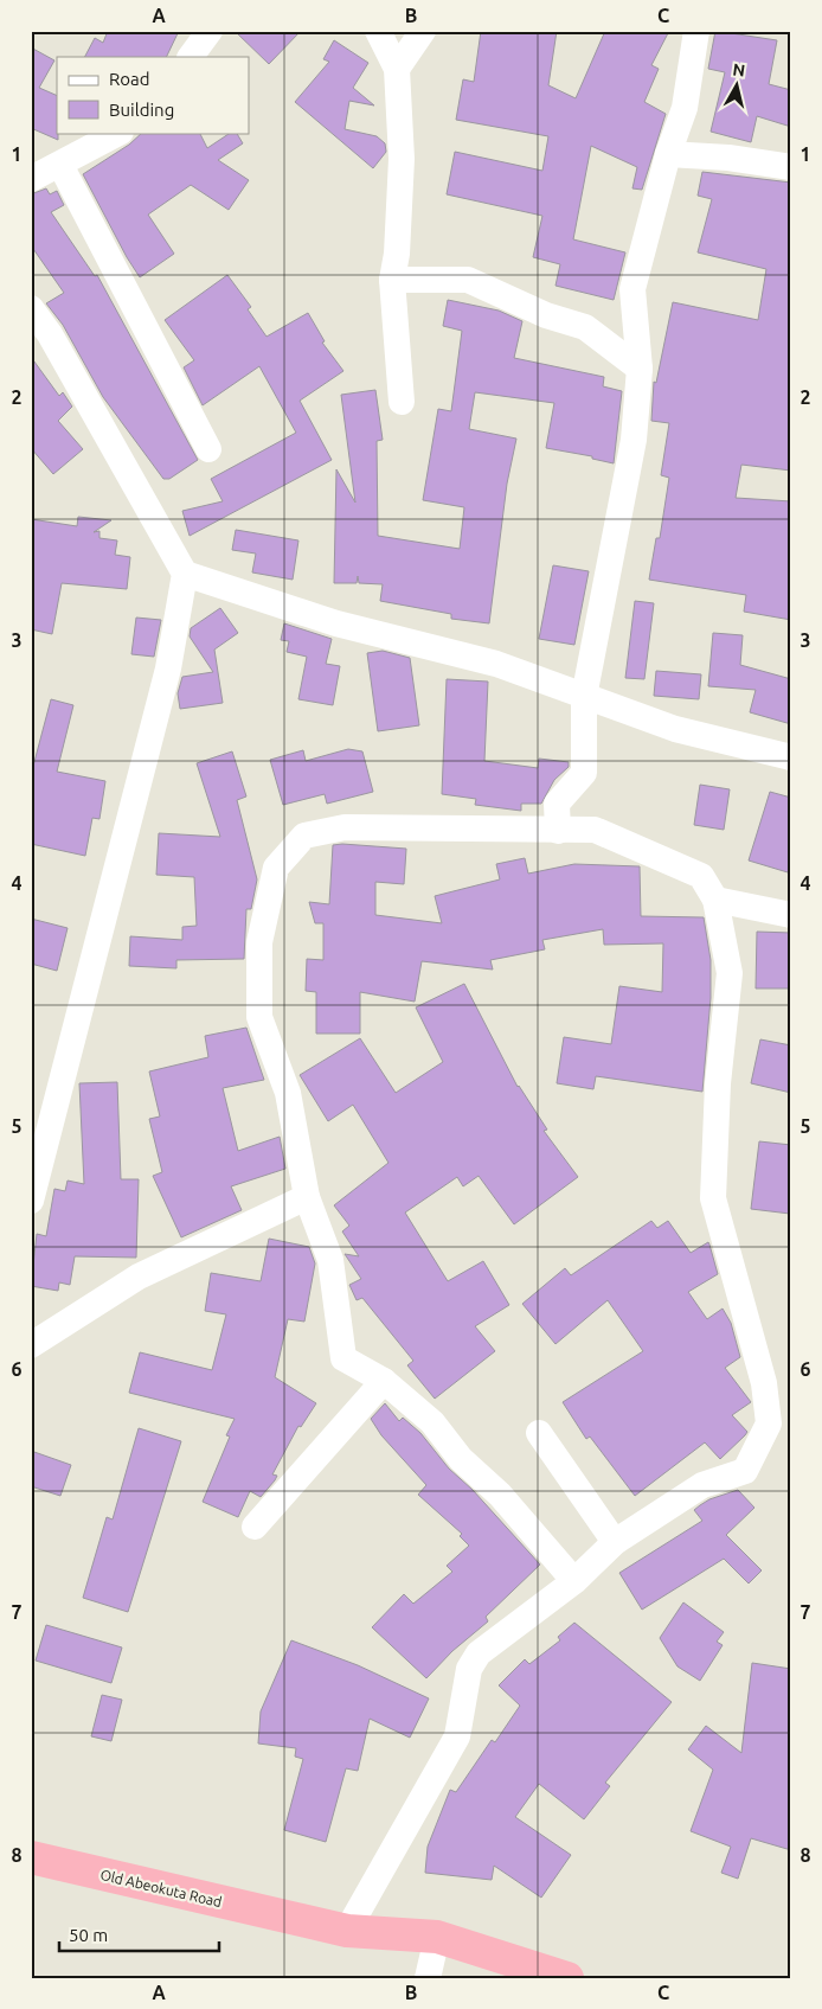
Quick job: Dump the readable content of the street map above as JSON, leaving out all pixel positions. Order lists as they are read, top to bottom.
{
  "streets": {
    "highway": ["Old Abeokuta Road"]
  },
  "legend": ["Road", "Building"],
  "scale_bar": "50 m",
  "north": "top",
  "grid": {
    "columns": ["A", "B", "C"],
    "rows": [
      "1",
      "2",
      "3",
      "4",
      "5",
      "6",
      "7",
      "8"
    ]
  }
}
